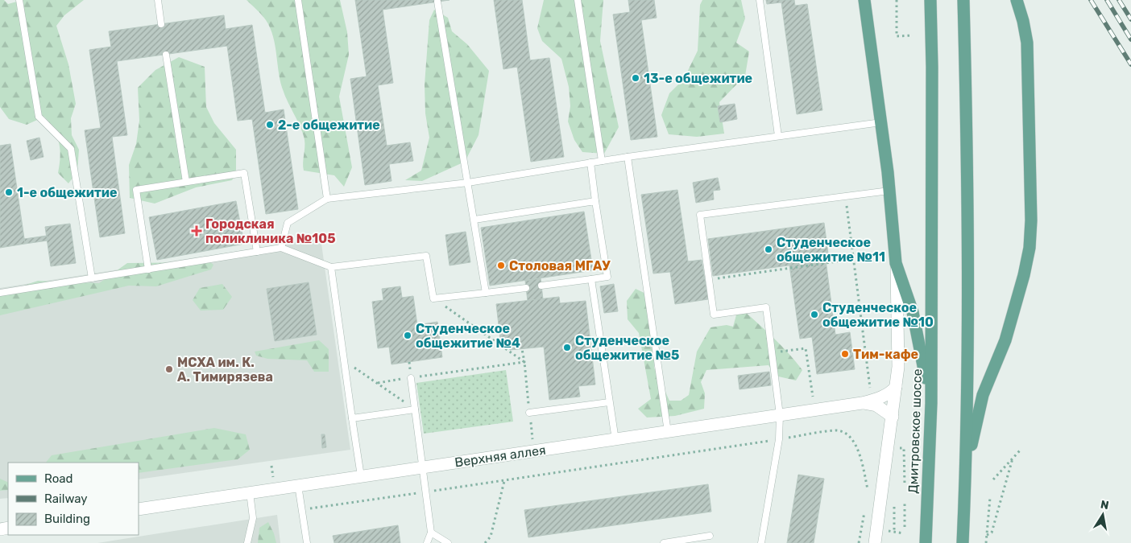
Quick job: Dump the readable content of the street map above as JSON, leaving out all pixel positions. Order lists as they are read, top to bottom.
{
  "streets": {
    "main road": ["Дмитровское шоссе"],
    "street": ["Верхняя аллея"]
  },
  "places": {
    "other": [
      "13-е общежитие",
      "2-е общежитие",
      "1-е общежитие",
      "Студенческое общежитие №11",
      "Столовая МГАУ",
      "Студенческое общежитие №10",
      "Студенческое общежитие №4",
      "Студенческое общежитие №5",
      "Тим-кафе",
      "МСХА им. К. А. Тимирязева"
    ],
    "health": ["Городская поликлиника №105"]
  },
  "legend": ["Road", "Railway", "Building"],
  "north": "top"
}
